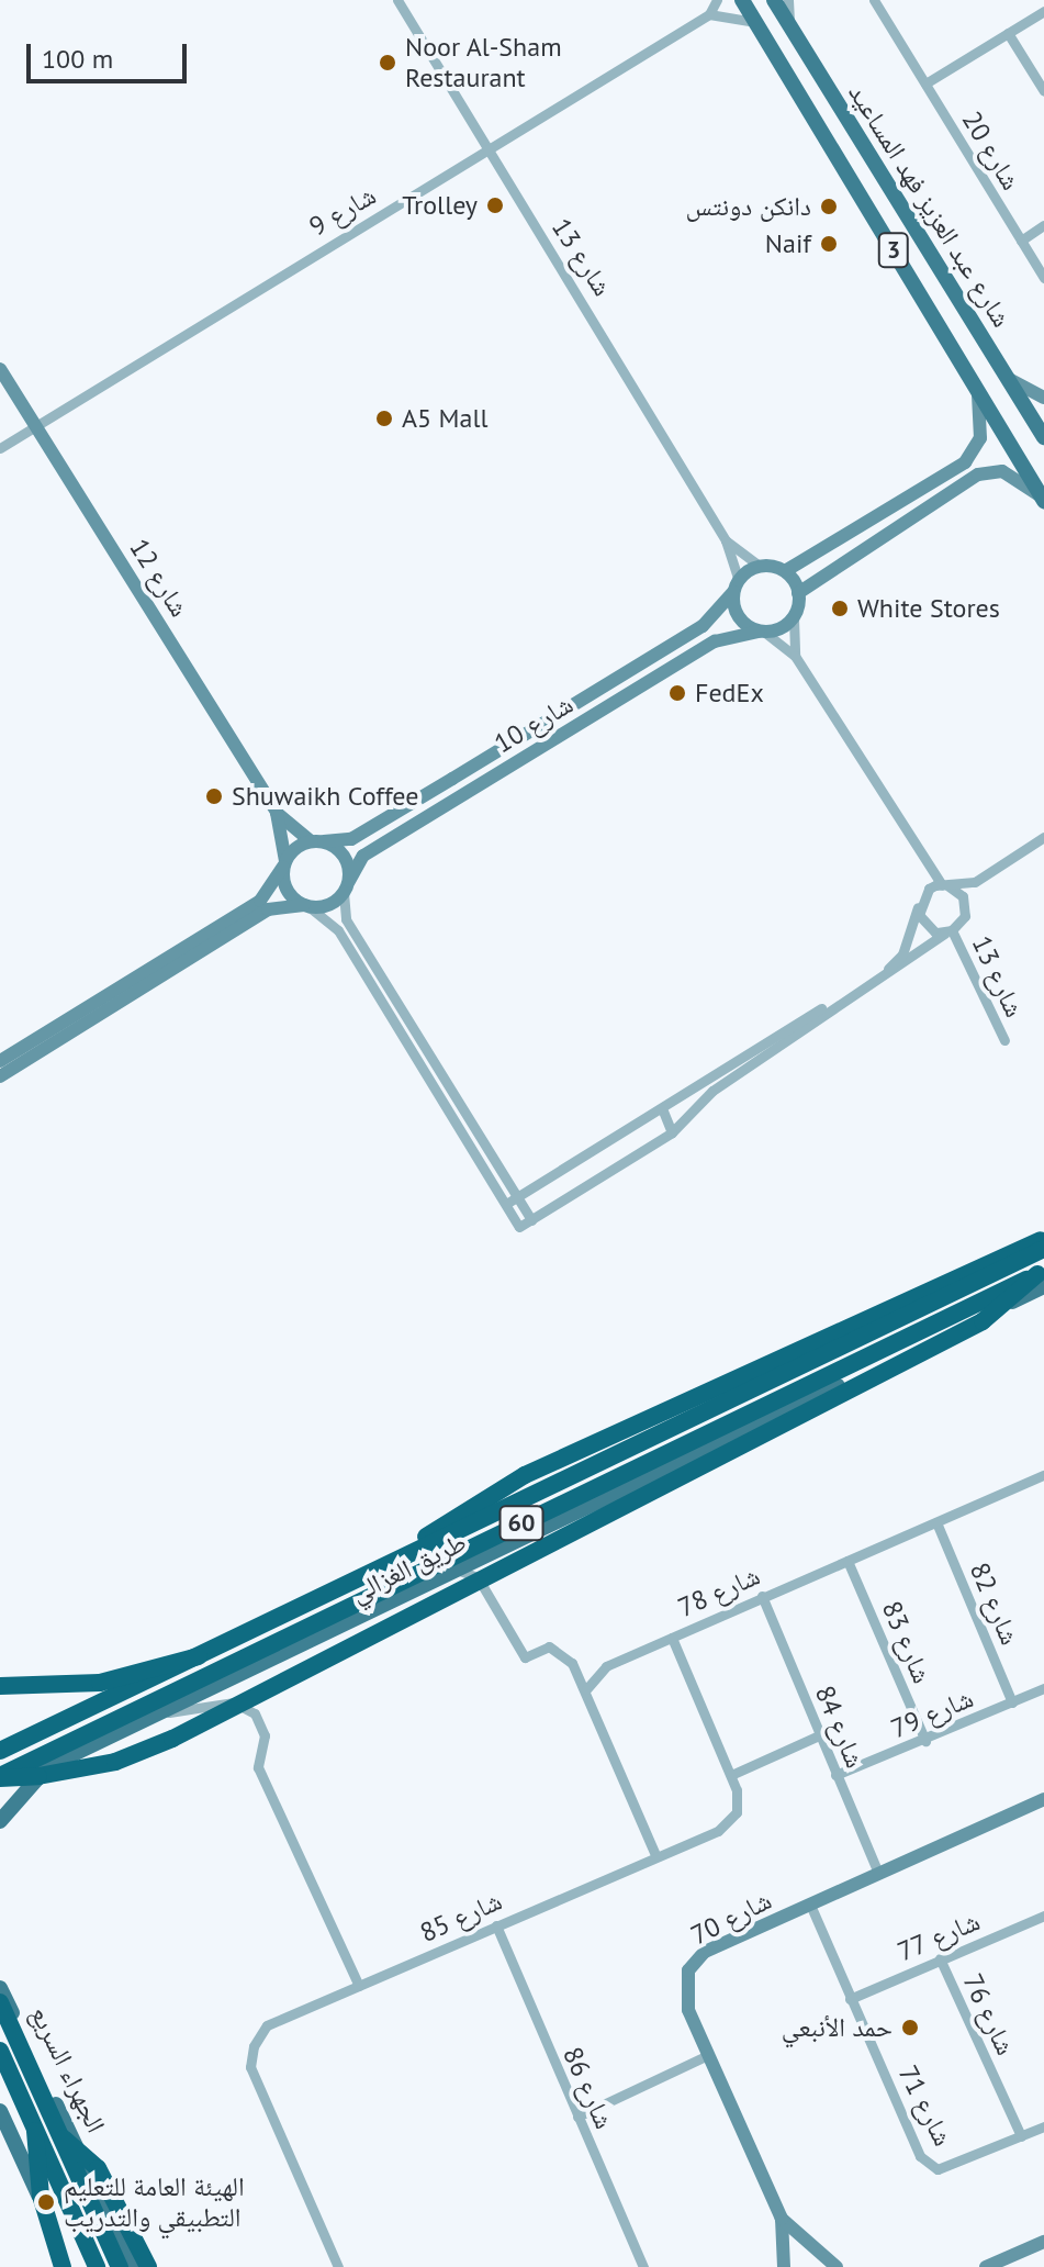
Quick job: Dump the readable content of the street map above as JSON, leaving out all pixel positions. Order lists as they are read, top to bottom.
{
  "streets": {
    "highway": ["60", "طريق الغزالي", "الجهراء السريع"],
    "main road": ["شارع عبد العزيز فهد المساعيد", "3"],
    "street": [
      "شارع 20",
      "شارع 9",
      "شارع 13",
      "شارع 12",
      "شارع 10",
      "شارع 78",
      "شارع 82",
      "شارع 83",
      "شارع 79",
      "شارع 84",
      "شارع 85",
      "شارع 70",
      "شارع 77",
      "شارع 76",
      "شارع 86",
      "شارع 71"
    ]
  },
  "crossings": [
    ["شارع 9", "شارع 13"],
    ["شارع 9", "شارع 12"],
    ["شارع 13", "شارع 10"],
    ["شارع 12", "شارع 10"],
    ["شارع 78", "شارع 82"],
    ["شارع 78", "شارع 83"],
    ["شارع 78", "شارع 84"],
    ["شارع 78", "شارع 85"],
    ["شارع 82", "شارع 79"],
    ["شارع 83", "شارع 79"],
    ["شارع 79", "شارع 84"],
    ["شارع 84", "شارع 70"],
    ["شارع 85", "شارع 86"],
    ["شارع 70", "شارع 71"],
    ["شارع 77", "شارع 76"],
    ["شارع 77", "شارع 71"],
    ["شارع 76", "شارع 71"]
  ],
  "places": [
    "Noor Al-Sham Restaurant",
    "Trolley",
    "دانكن دونتس",
    "Naif",
    "A5 Mall",
    "White Stores",
    "FedEx",
    "Shuwaikh Coffee",
    "حمد الأنبعي",
    "الهيئة العامة للتعليم التطبيقي والتدريب"
  ],
  "scale_bar": "100 m"
}
